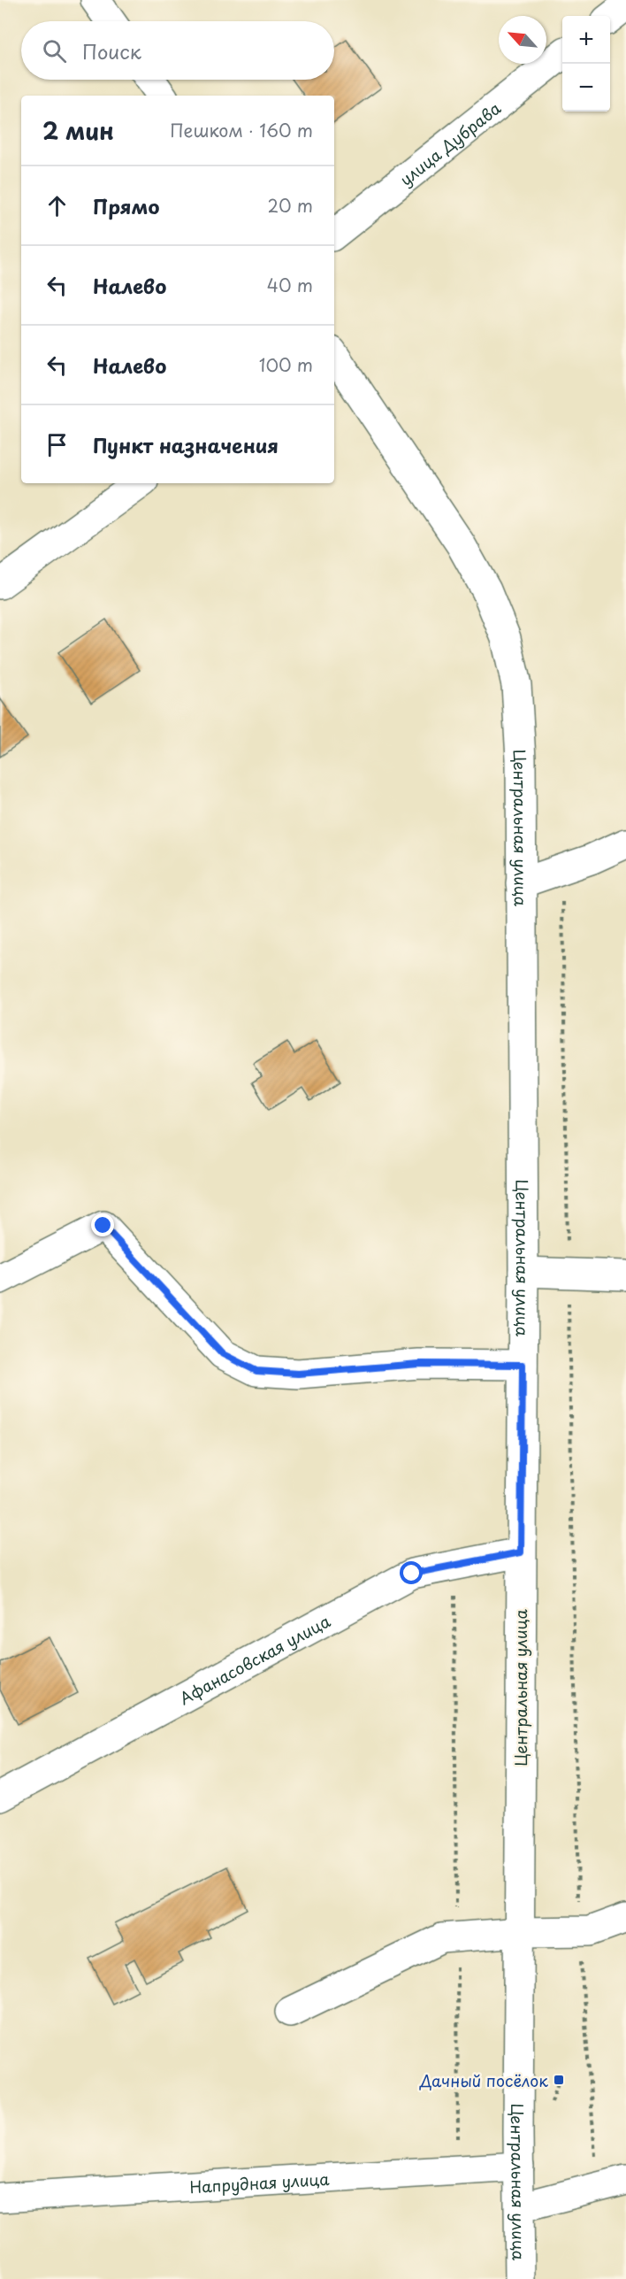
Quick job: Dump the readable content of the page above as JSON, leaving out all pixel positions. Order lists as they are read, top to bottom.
{
  "streets": {
    "street": [
      "улица Дубрава",
      "Центральная улица",
      "Афанасовская улица",
      "Напрудная улица"
    ]
  },
  "crossings": [
    ["Центральная улица", "Афанасовская улица"],
    ["Центральная улица", "Напрудная улица"]
  ],
  "places": {
    "transit": ["Дачный посёлок"]
  },
  "north": "top left",
  "page": {
    "map_buttons": ["+", "−"],
    "search": "Поиск",
    "heading": ["2 мин", "Пешком · 160 m"],
    "list": [
      ["Прямо", "20 m"],
      ["Налево", "40 m"],
      ["Налево", "100 m"],
      "Пункт назначения"
    ]
  }
}
